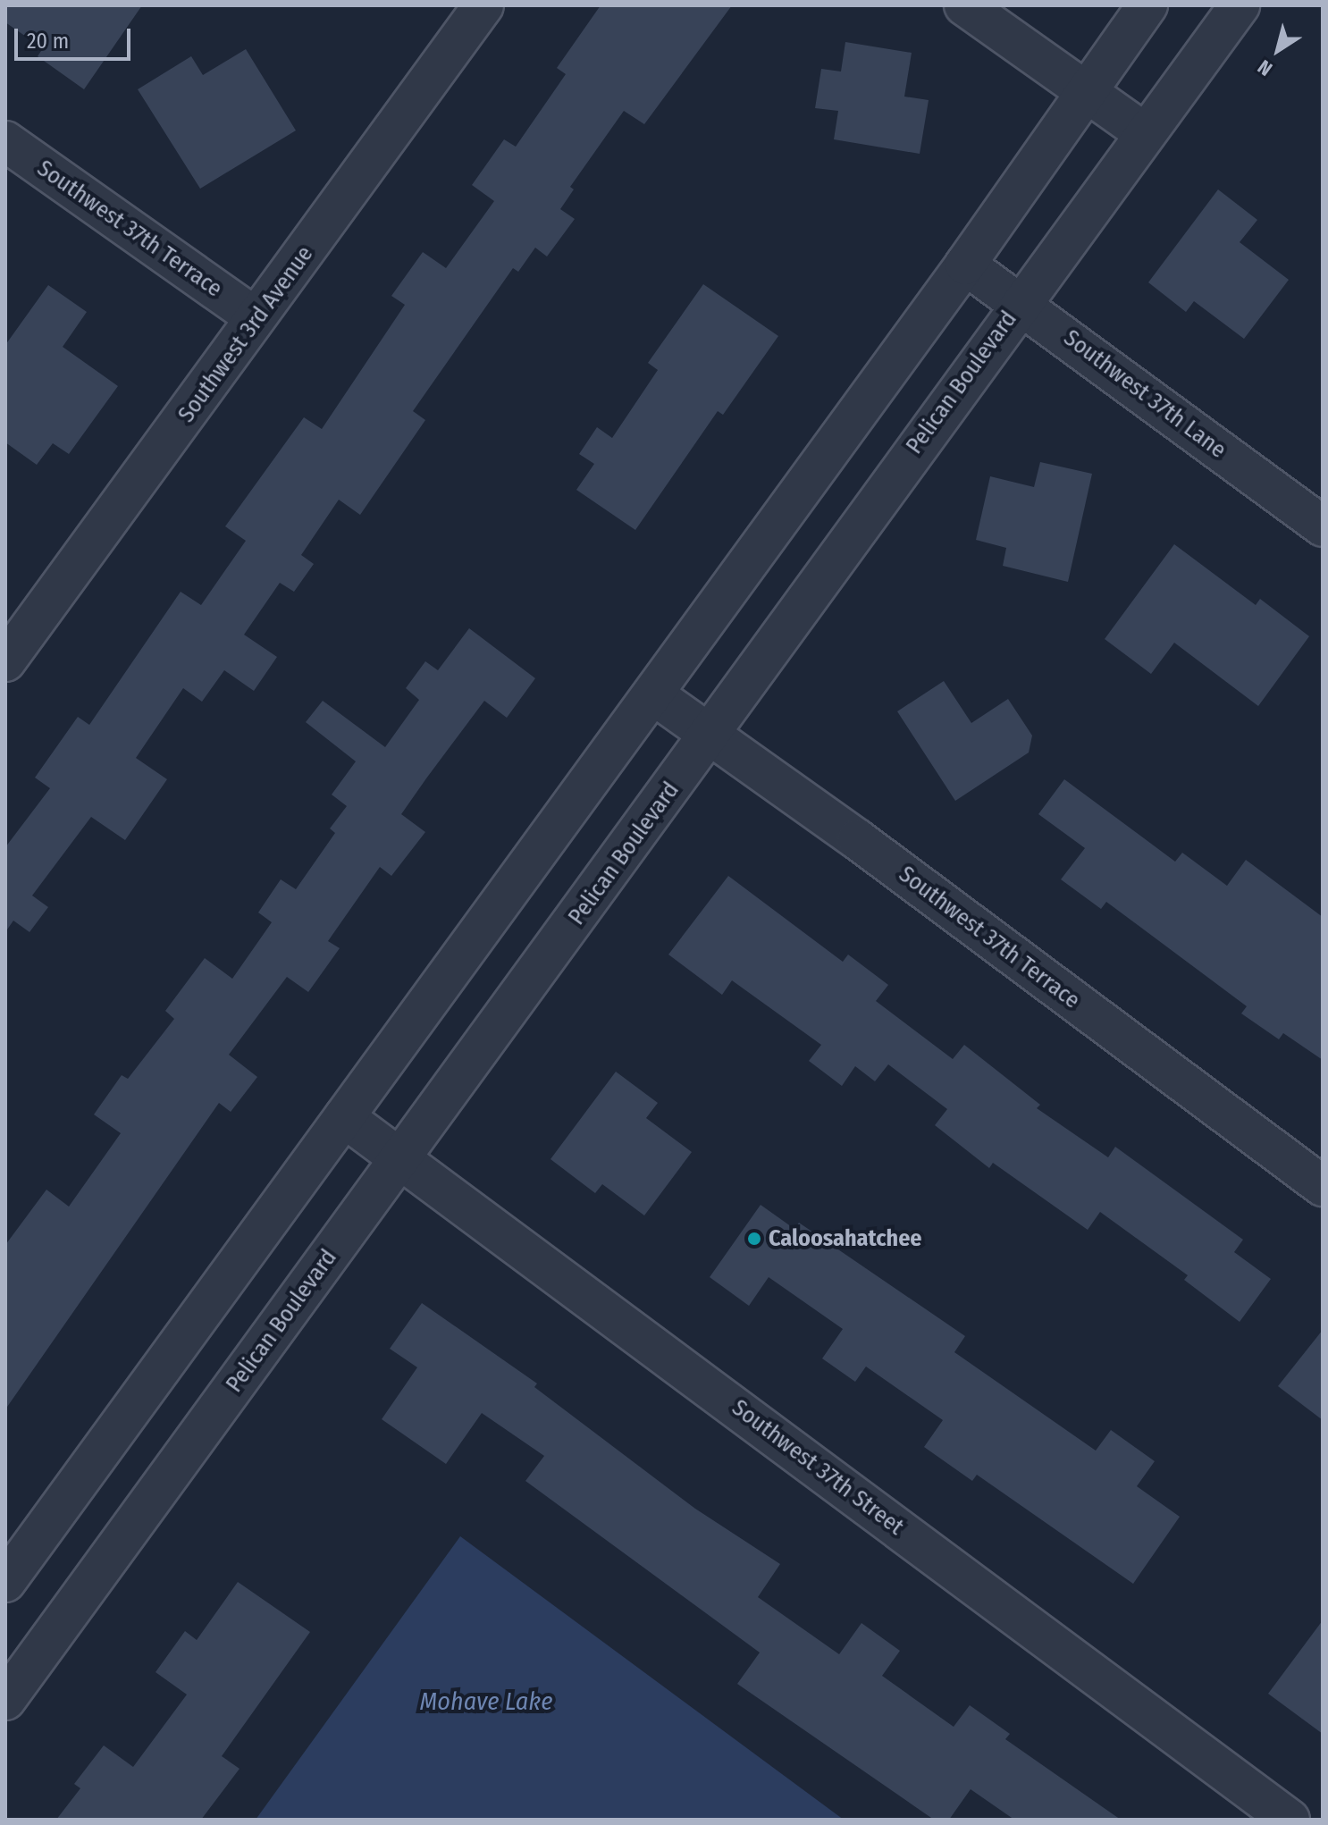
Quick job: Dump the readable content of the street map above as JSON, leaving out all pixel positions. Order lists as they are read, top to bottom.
{
  "streets": {
    "street": [
      "Southwest 37th Terrace",
      "Southwest 3rd Avenue",
      "Pelican Boulevard",
      "Southwest 37th Lane",
      "Southwest 37th Street"
    ]
  },
  "crossings": [
    ["Southwest 37th Terrace", "Southwest 3rd Avenue"],
    ["Southwest 37th Terrace", "Pelican Boulevard"],
    ["Pelican Boulevard", "Southwest 37th Lane"],
    ["Pelican Boulevard", "Southwest 37th Street"]
  ],
  "water": ["Mohave Lake"],
  "places": ["Caloosahatchee"],
  "scale_bar": "20 m",
  "north": "bottom left"
}
